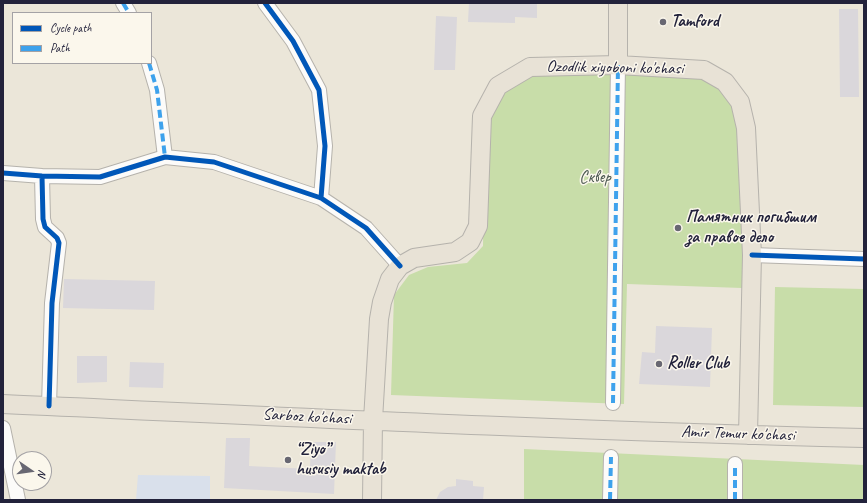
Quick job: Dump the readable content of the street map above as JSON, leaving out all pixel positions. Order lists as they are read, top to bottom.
{
  "streets": {
    "main road": ["Ozodlik xiyoboni ko'chasi", "Sarboz ko'chasi", "Amir Temur ko'chasi"]
  },
  "crossings": [
    ["Ozodlik xiyoboni ko'chasi", "Amir Temur ko'chasi"],
    ["Sarboz ko'chasi", "Amir Temur ko'chasi"]
  ],
  "parks": ["Сквер"],
  "places": [
    "Tamford",
    "Памятник погибшим за правое дело",
    "Roller Club",
    "“Ziyo” hususiy maktab"
  ],
  "legend": ["Cycle path", "Path"],
  "north": "right"
}
